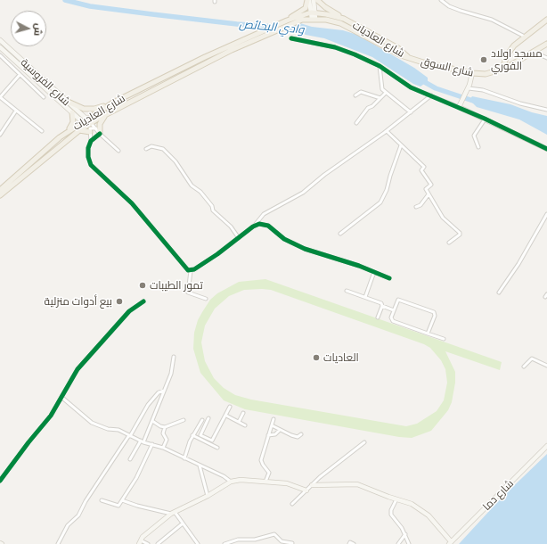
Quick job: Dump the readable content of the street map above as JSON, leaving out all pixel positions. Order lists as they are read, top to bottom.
{
  "streets": {
    "main road": ["شارع العاديات", "شارع السوق"],
    "street": ["شارع الفروسية", "شارع دما"]
  },
  "crossings": [
    ["شارع العاديات", "شارع السوق"],
    ["شارع العاديات", "شارع الفروسية"]
  ],
  "water": ["وادي البحائص"],
  "places": [
    "مسجد اولاد الفوري",
    "تمور الطيبات",
    "بيع أدوات منزلية",
    "العاديات"
  ],
  "north": "right"
}
